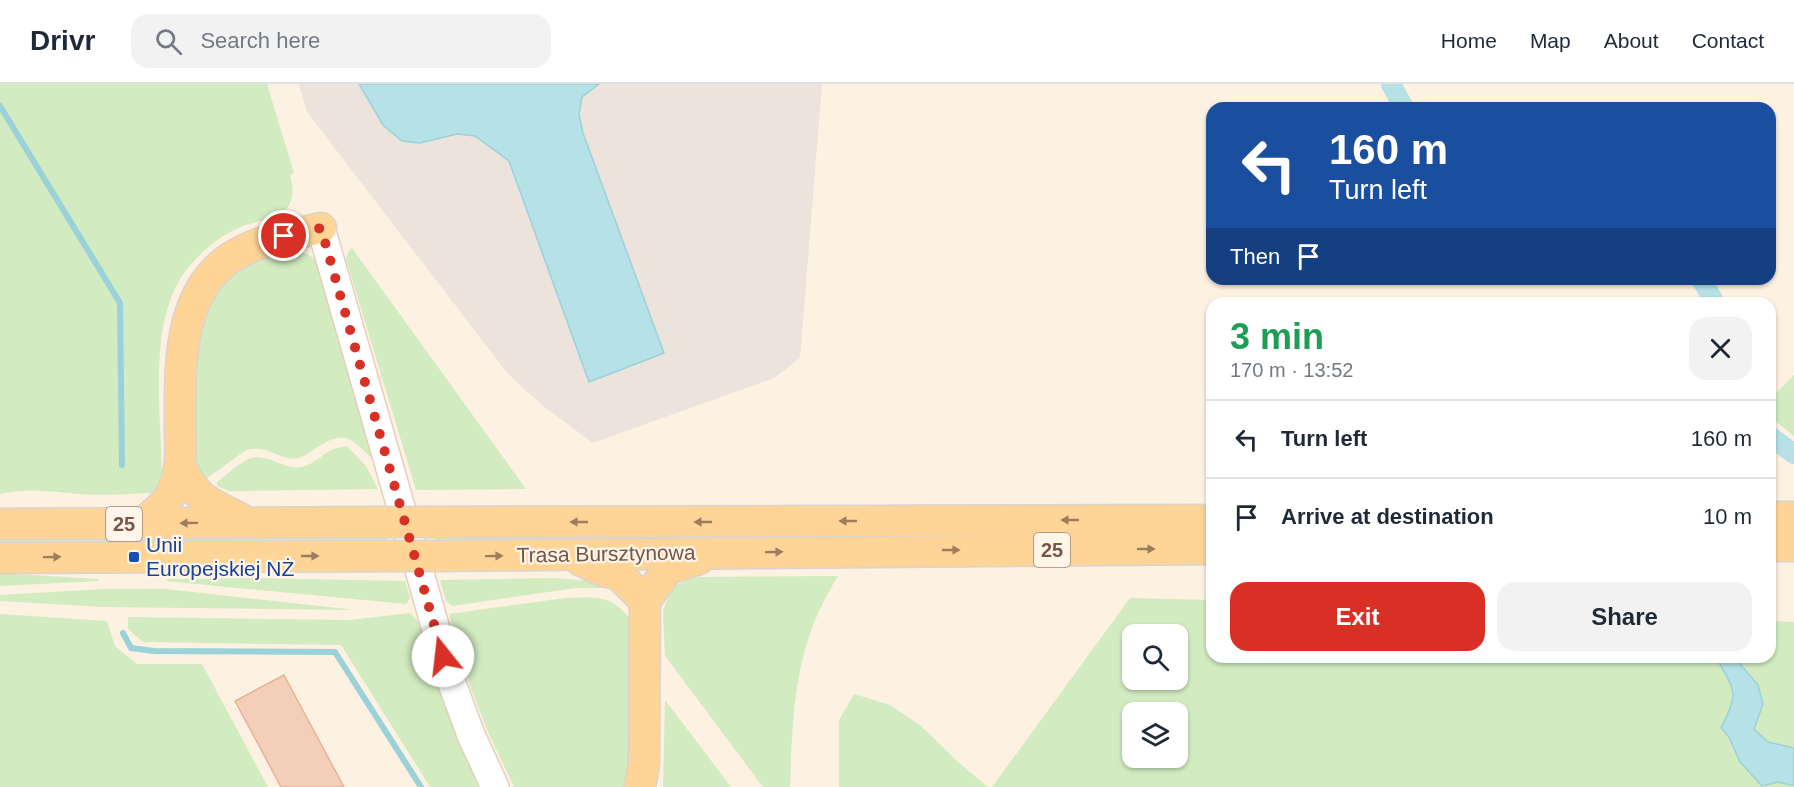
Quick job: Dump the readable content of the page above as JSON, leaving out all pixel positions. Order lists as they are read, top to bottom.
{
  "streets": {
    "main road": ["25", "Trasa Bursztynowa"]
  },
  "places": {
    "transit": ["Unii Europejskiej NŻ"]
  },
  "page": {
    "header": "Drivr",
    "search": "Search here",
    "nav": [
      "Home",
      "Map",
      "About",
      "Contact"
    ],
    "turn": ["160 m", "Turn left"],
    "then": "Then",
    "heading": ["3 min", "170 m · 13:52"],
    "list": [
      {
        "name": "Turn left",
        "value": "160 m"
      },
      {
        "name": "Arrive at destination",
        "value": "10 m"
      }
    ],
    "buttons": ["Exit", "Share"]
  }
}
